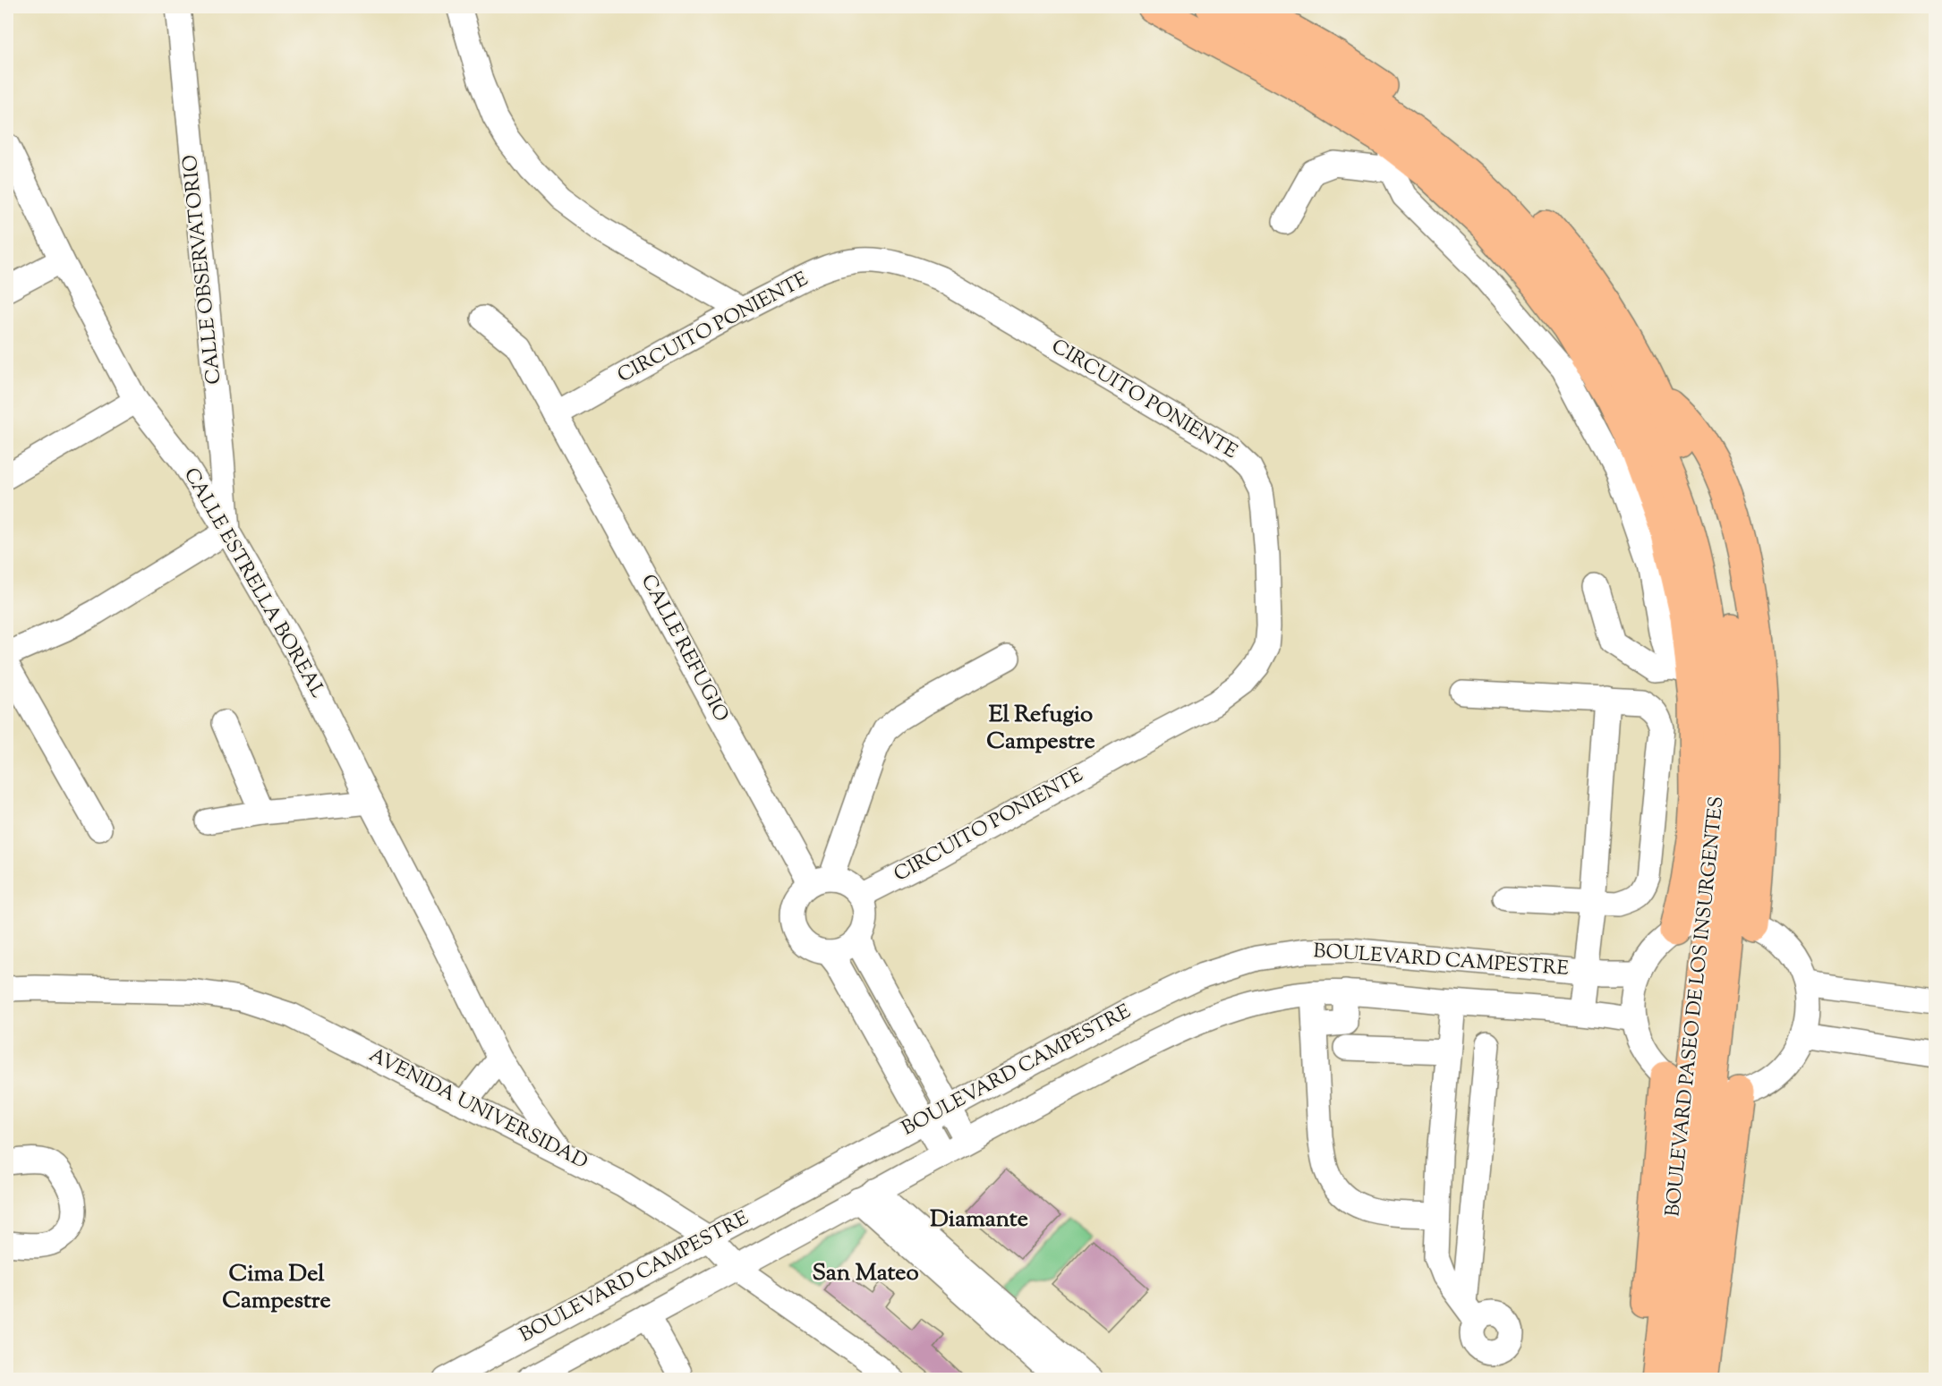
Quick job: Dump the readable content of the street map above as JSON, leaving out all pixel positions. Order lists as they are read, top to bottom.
{
  "streets": {
    "main road": ["BOULEVARD PASEO DE LOS INSURGENTES"],
    "street": [
      "CALLE OBSERVATORIO",
      "CIRCUITO PONIENTE",
      "CALLE ESTRELLA BOREAL",
      "CALLE REFUGIO",
      "BOULEVARD CAMPESTRE",
      "AVENIDA UNIVERSIDAD"
    ]
  },
  "crossings": [
    ["CALLE OBSERVATORIO", "CALLE ESTRELLA BOREAL"],
    ["CIRCUITO PONIENTE", "CALLE REFUGIO"],
    ["CALLE ESTRELLA BOREAL", "AVENIDA UNIVERSIDAD"],
    ["BOULEVARD CAMPESTRE", "AVENIDA UNIVERSIDAD"]
  ],
  "districts": [
    "El Refugio Campestre",
    "Diamante",
    "San Mateo",
    "Cima Del Campestre"
  ]
}
